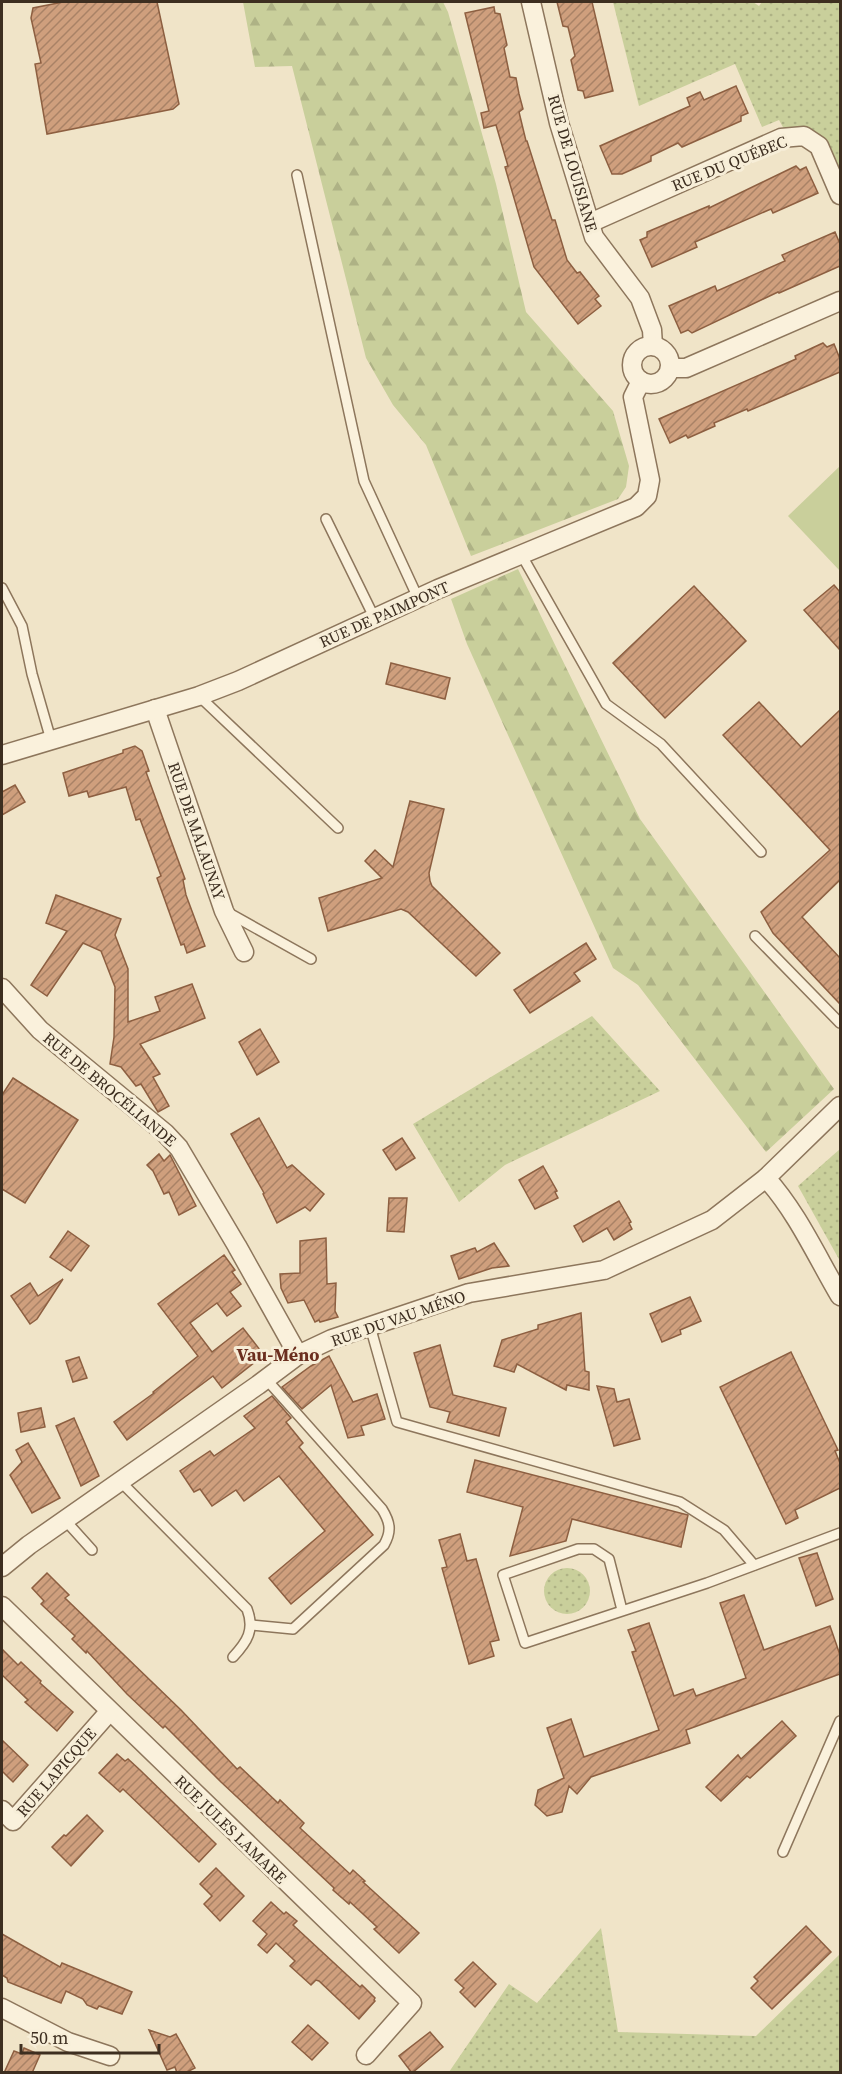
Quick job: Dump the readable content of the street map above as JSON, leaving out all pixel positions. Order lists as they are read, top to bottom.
{
  "streets": {
    "street": [
      "RUE DE LOUISIANE",
      "RUE DU QUÉBEC",
      "RUE DE PAIMPONT",
      "RUE DE MALAUNAY",
      "RUE DE BROCÉLIANDE",
      "RUE DU VAU MÉNO",
      "RUE LAPICQUE",
      "RUE JULES LAMARE"
    ]
  },
  "crossings": [
    ["RUE DE LOUISIANE", "RUE DU QUÉBEC"],
    ["RUE DE LOUISIANE", "RUE DE PAIMPONT"],
    ["RUE DE PAIMPONT", "RUE DE MALAUNAY"],
    ["RUE DE BROCÉLIANDE", "RUE DU VAU MÉNO"],
    ["RUE LAPICQUE", "RUE JULES LAMARE"]
  ],
  "districts": ["Vau-Méno"],
  "scale_bar": "50 m"
}
